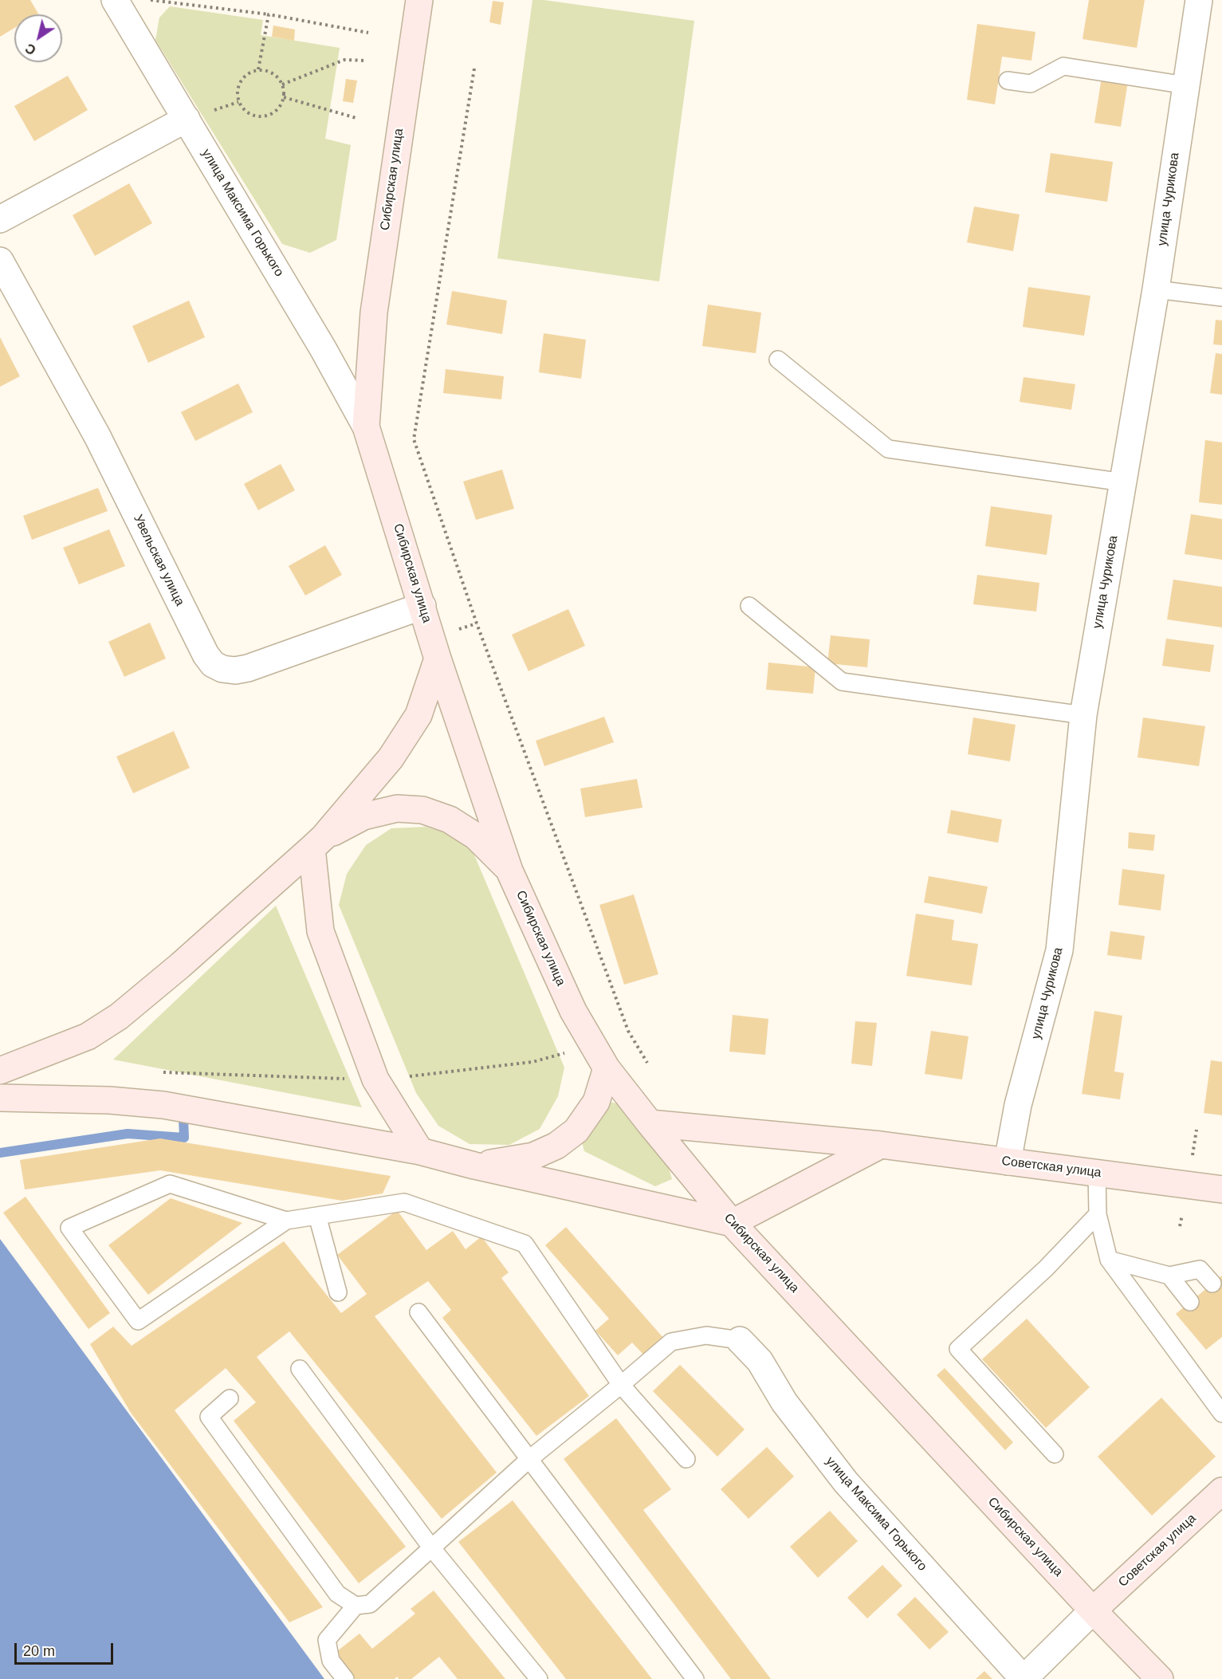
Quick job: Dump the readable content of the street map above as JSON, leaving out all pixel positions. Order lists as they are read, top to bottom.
{
  "streets": {
    "street": [
      "Сибирская улица",
      "улица Чурикова",
      "улица Максима Горького",
      "Увельская улица",
      "Советская улица"
    ]
  },
  "crossings": [
    ["Сибирская улица", "улица Максима Горького"],
    ["Сибирская улица", "Увельская улица"],
    ["Сибирская улица", "Советская улица"],
    ["улица Чурикова", "Советская улица"]
  ],
  "scale_bar": "20 m",
  "north": "bottom left"
}
